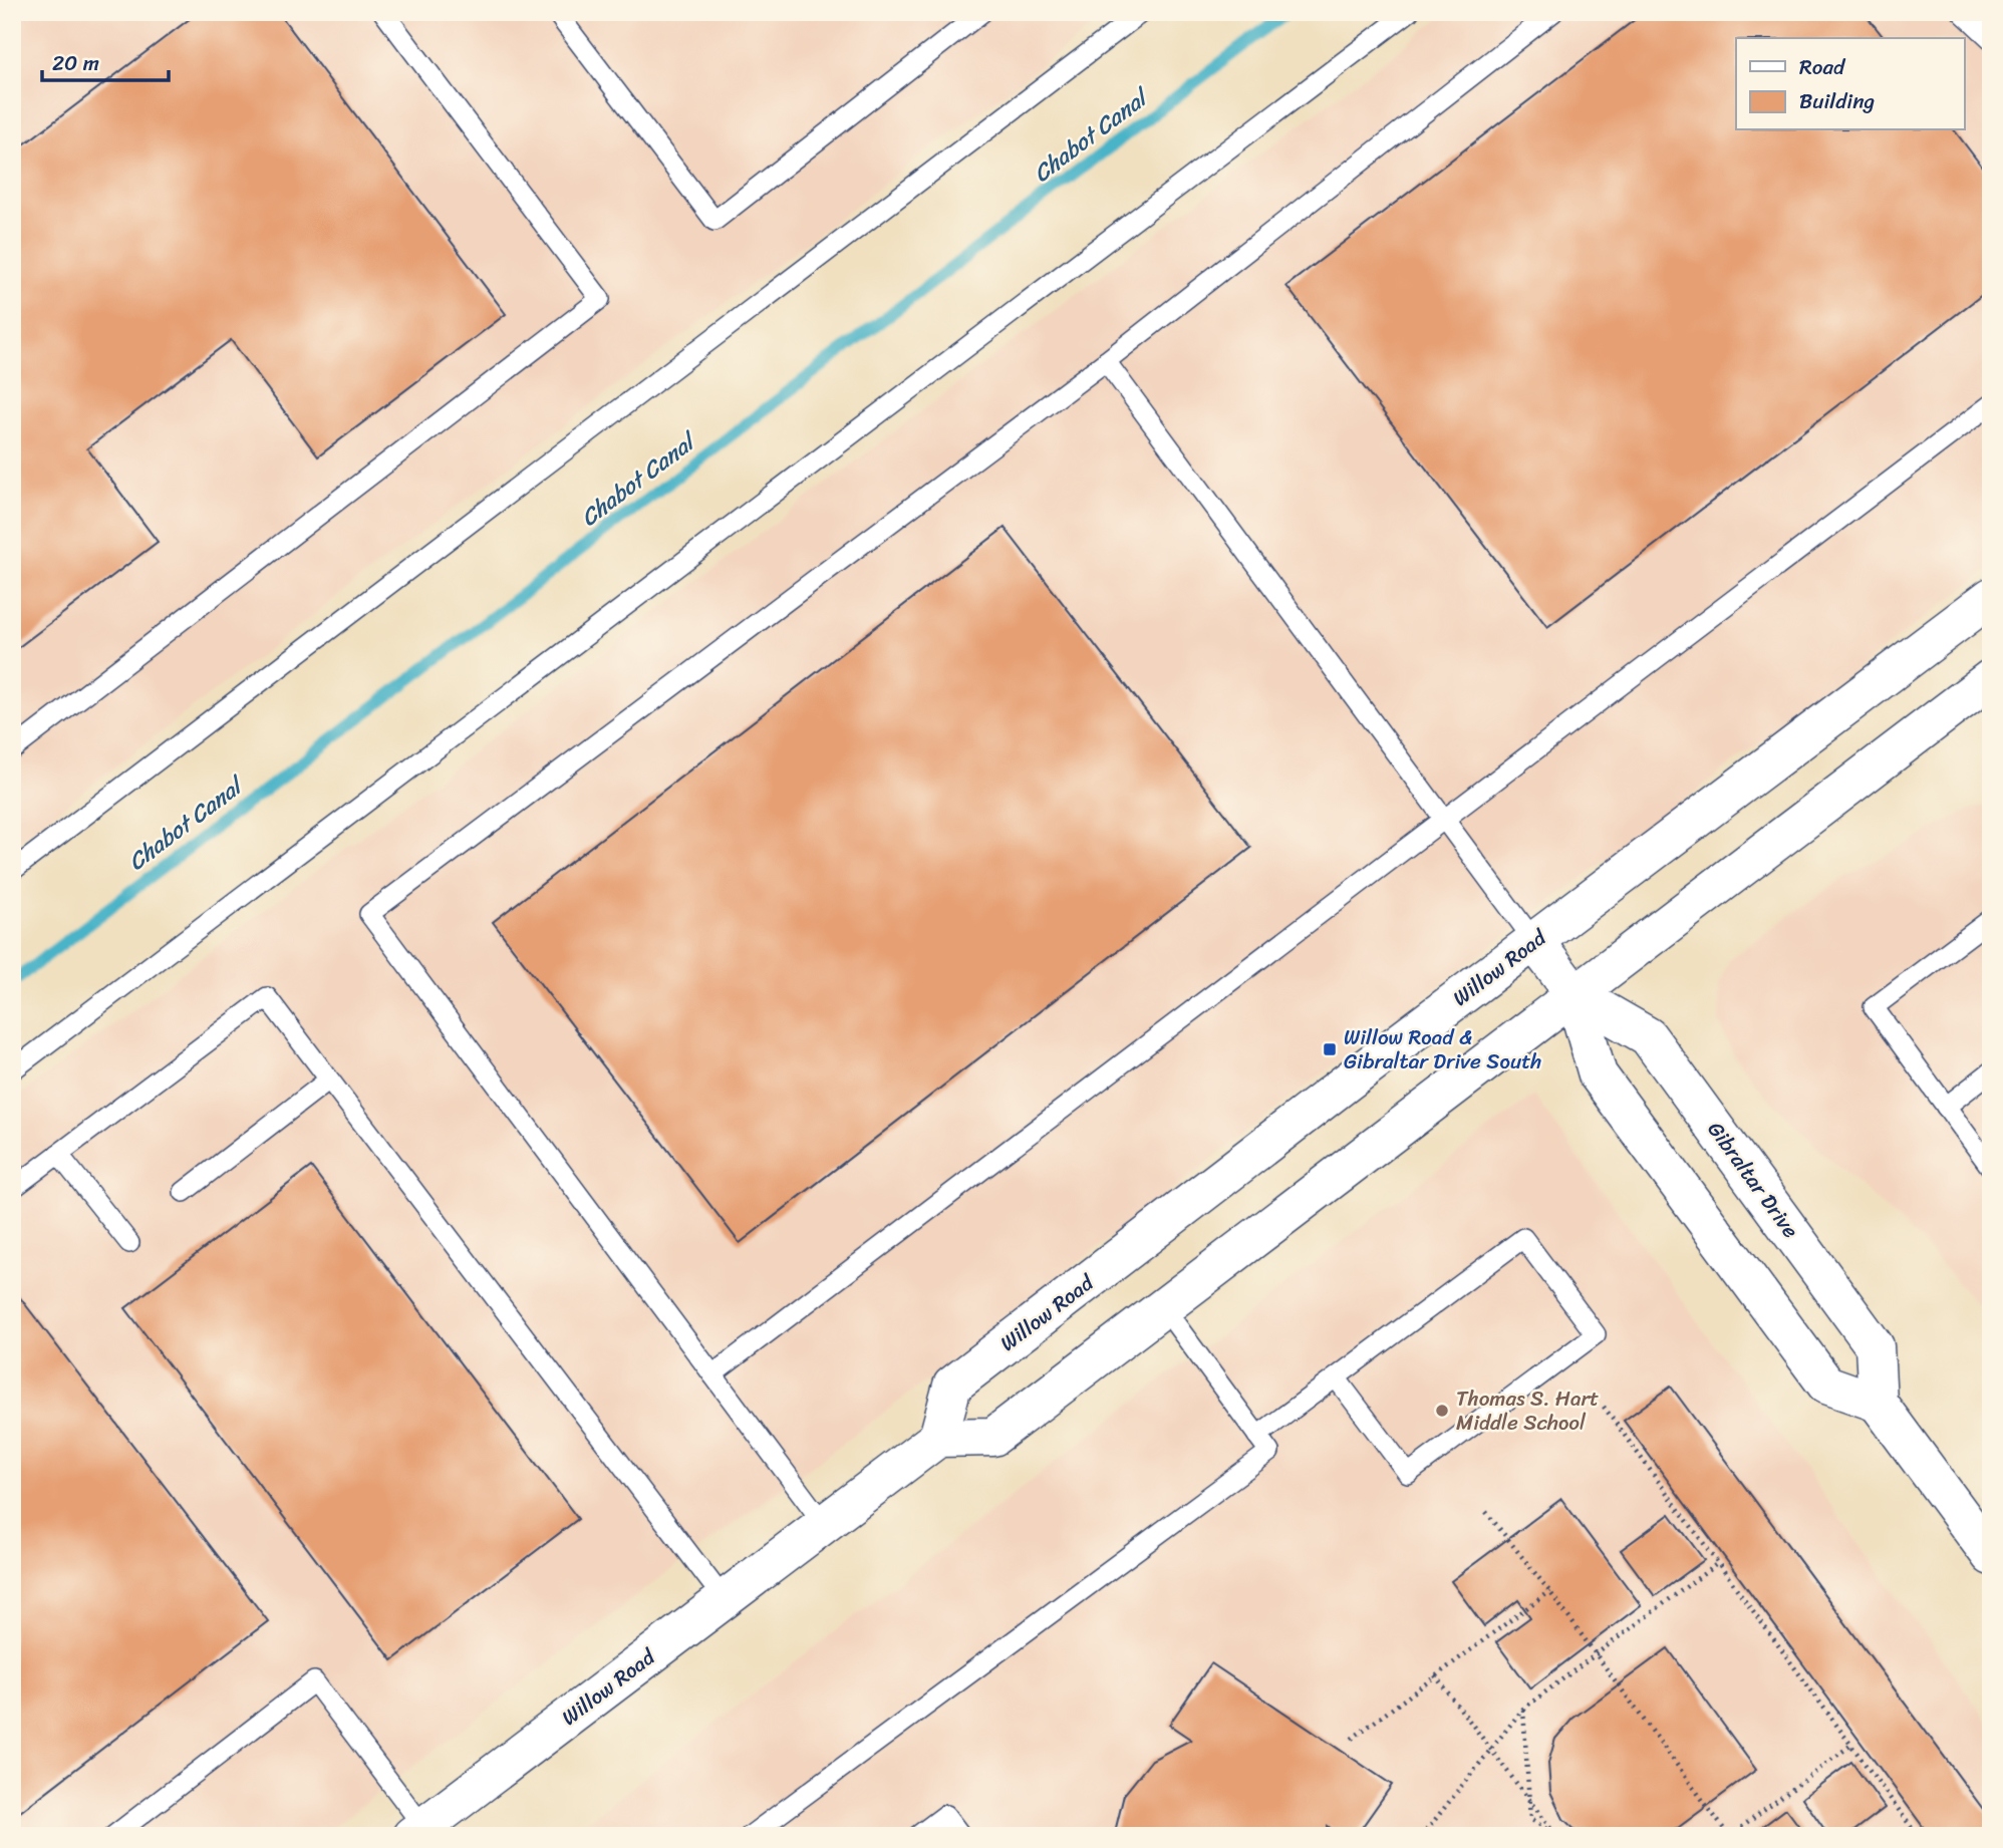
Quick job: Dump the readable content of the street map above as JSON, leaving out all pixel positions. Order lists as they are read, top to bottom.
{
  "streets": {
    "street": ["Willow Road", "Gibraltar Drive"]
  },
  "crossings": [
    ["Willow Road", "Gibraltar Drive"]
  ],
  "water": ["Chabot Canal"],
  "places": {
    "transit": ["Willow Road & Gibraltar Drive South"],
    "other": ["Thomas S. Hart Middle School"]
  },
  "legend": ["Road", "Building"],
  "scale_bar": "20 m"
}
